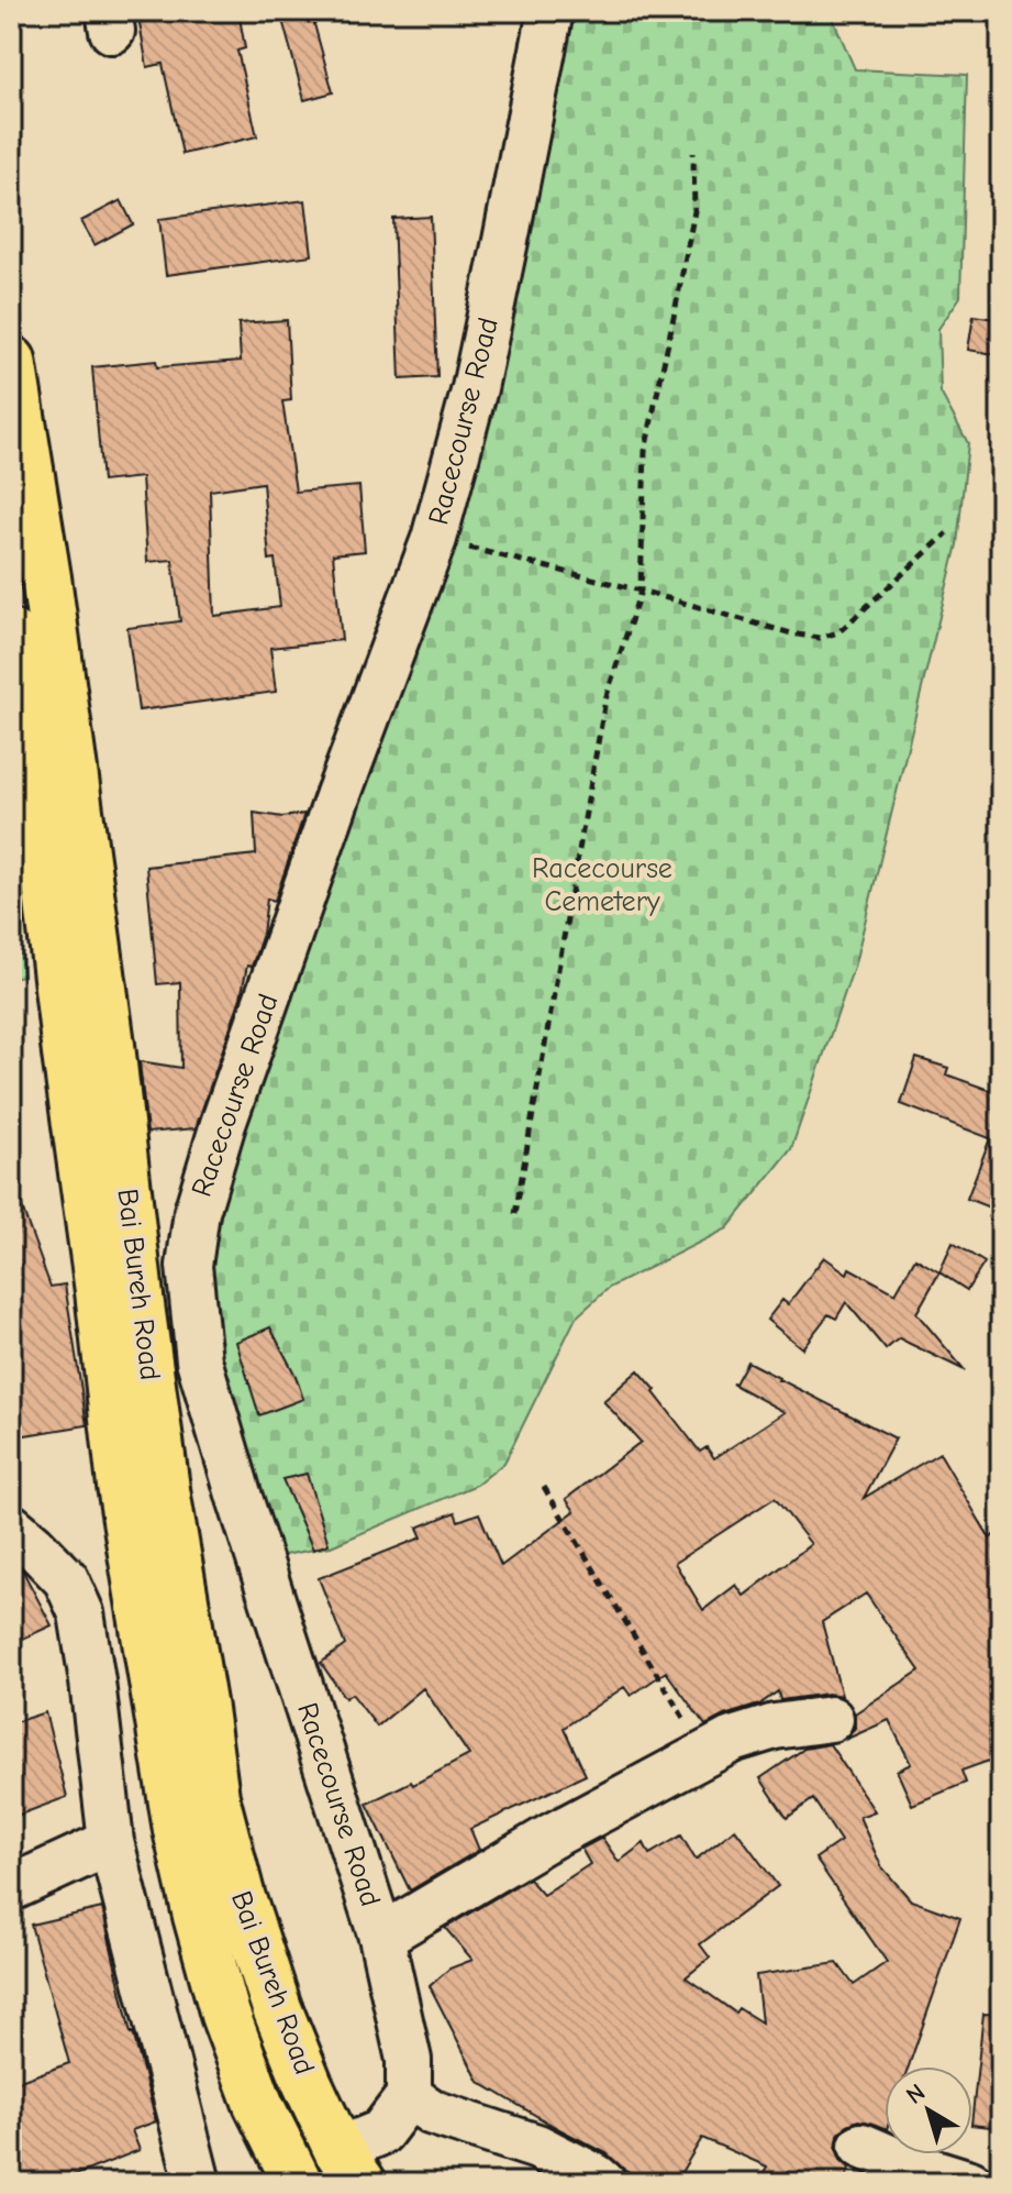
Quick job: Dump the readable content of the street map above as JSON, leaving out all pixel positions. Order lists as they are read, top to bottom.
{
  "streets": {
    "highway": ["Bai Bureh Road"],
    "street": ["Racecourse Road"]
  },
  "parks": ["Racecourse Cemetery"],
  "north": "top left"
}
